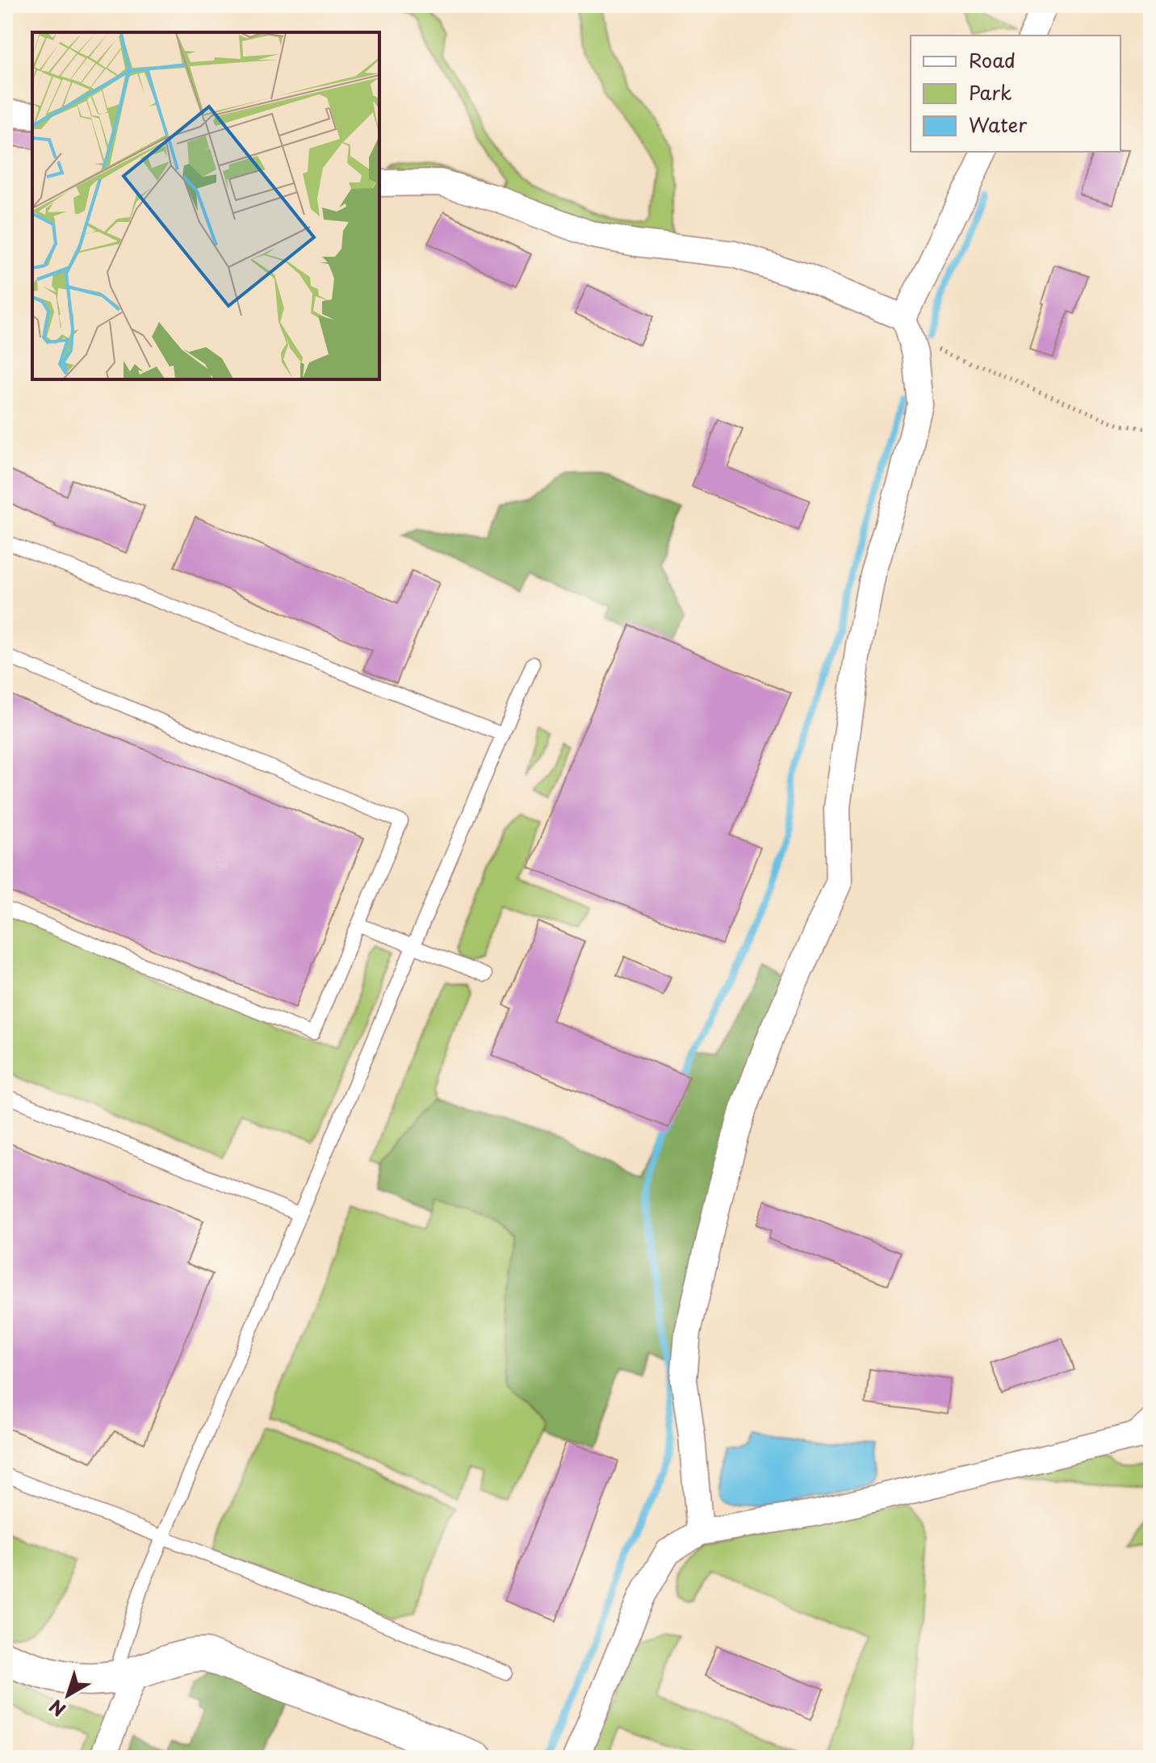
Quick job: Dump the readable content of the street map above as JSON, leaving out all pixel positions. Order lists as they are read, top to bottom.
{
  "legend": ["Road", "Park", "Water"],
  "north": "bottom left"
}
